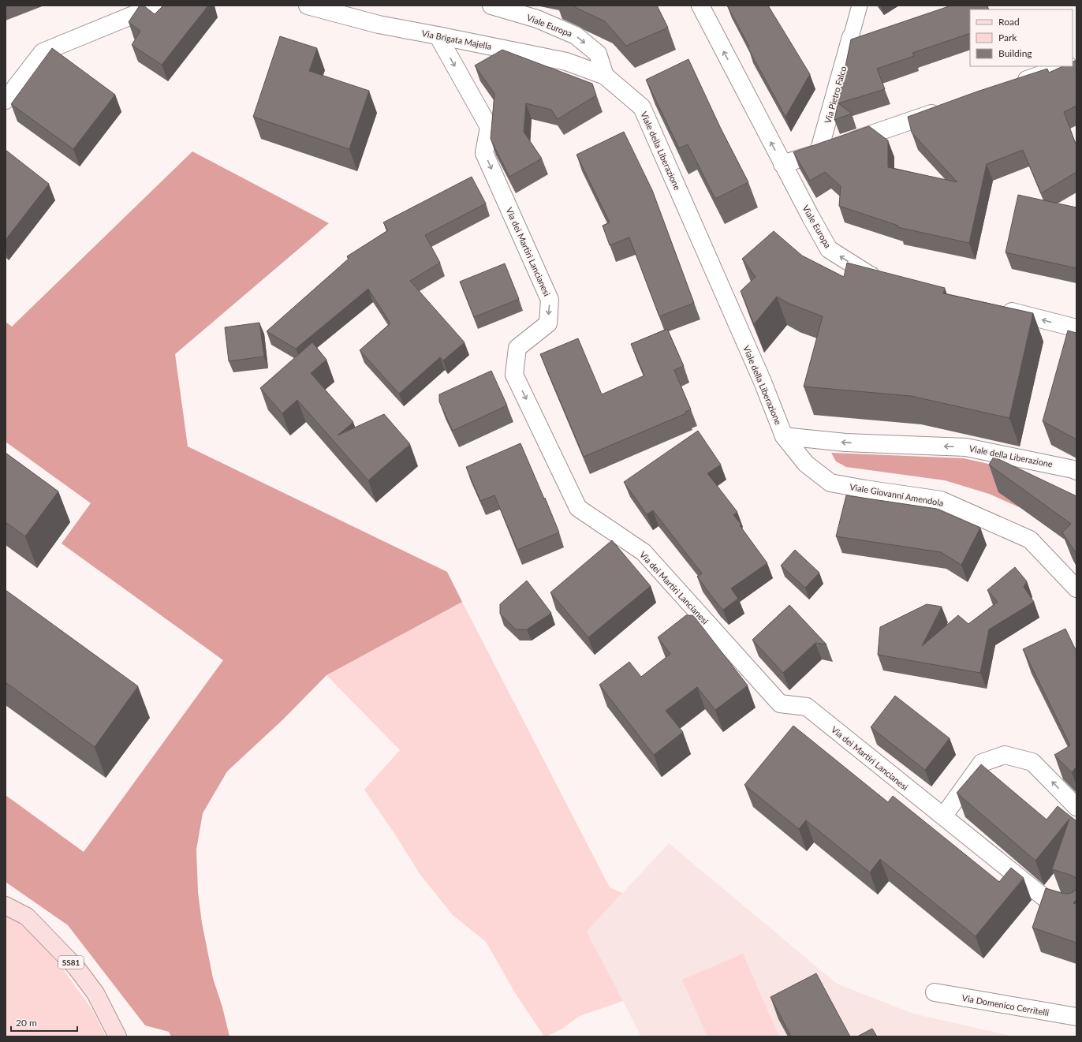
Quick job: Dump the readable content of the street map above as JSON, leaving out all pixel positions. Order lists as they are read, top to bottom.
{
  "streets": {
    "main road": ["SS81"],
    "street": [
      "Viale Europa",
      "Via Brigata Majella",
      "Via Pietro Falco",
      "Viale della Liberazione",
      "Via dei Martiri Lancianesi",
      "Viale Giovanni Amendola",
      "Via Domenico Cerritelli"
    ]
  },
  "crossings": [
    ["Viale Europa", "Via Brigata Majella"],
    ["Viale Europa", "Viale della Liberazione"],
    ["Via Brigata Majella", "Viale della Liberazione"],
    ["Via Brigata Majella", "Via dei Martiri Lancianesi"],
    ["Viale della Liberazione", "Viale Giovanni Amendola"]
  ],
  "one_way": ["Viale della Liberazione", "Via dei Martiri Lancianesi"],
  "legend": ["Road", "Park", "Building"],
  "scale_bar": "20 m"
}
